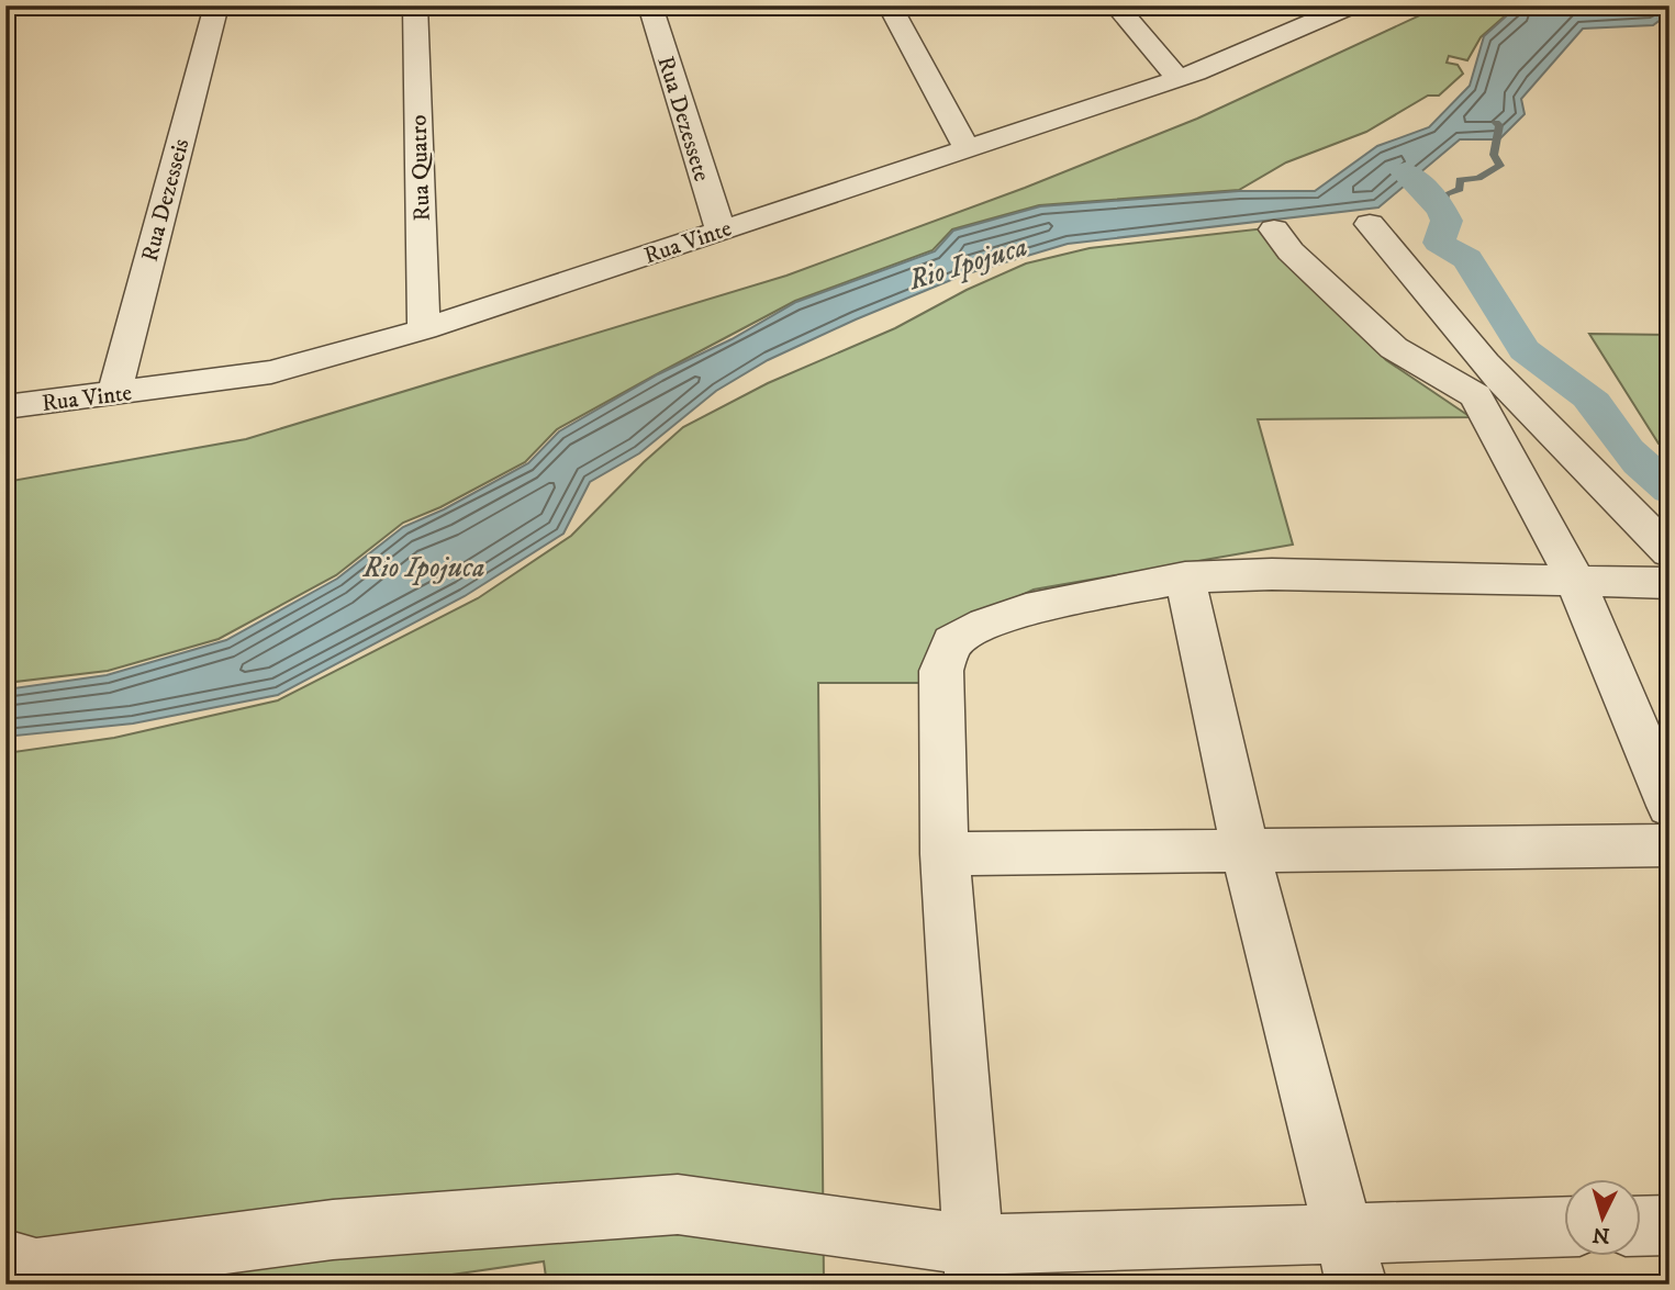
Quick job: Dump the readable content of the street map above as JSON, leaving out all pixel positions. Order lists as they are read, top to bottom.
{
  "streets": {
    "street": [
      "Rua Dezessete",
      "Rua Quatro",
      "Rua Dezesseis",
      "Rua Vinte"
    ]
  },
  "crossings": [
    ["Rua Dezessete", "Rua Vinte"],
    ["Rua Quatro", "Rua Vinte"],
    ["Rua Dezesseis", "Rua Vinte"]
  ],
  "water": ["Rio Ipojuca"],
  "north": "bottom"
}
